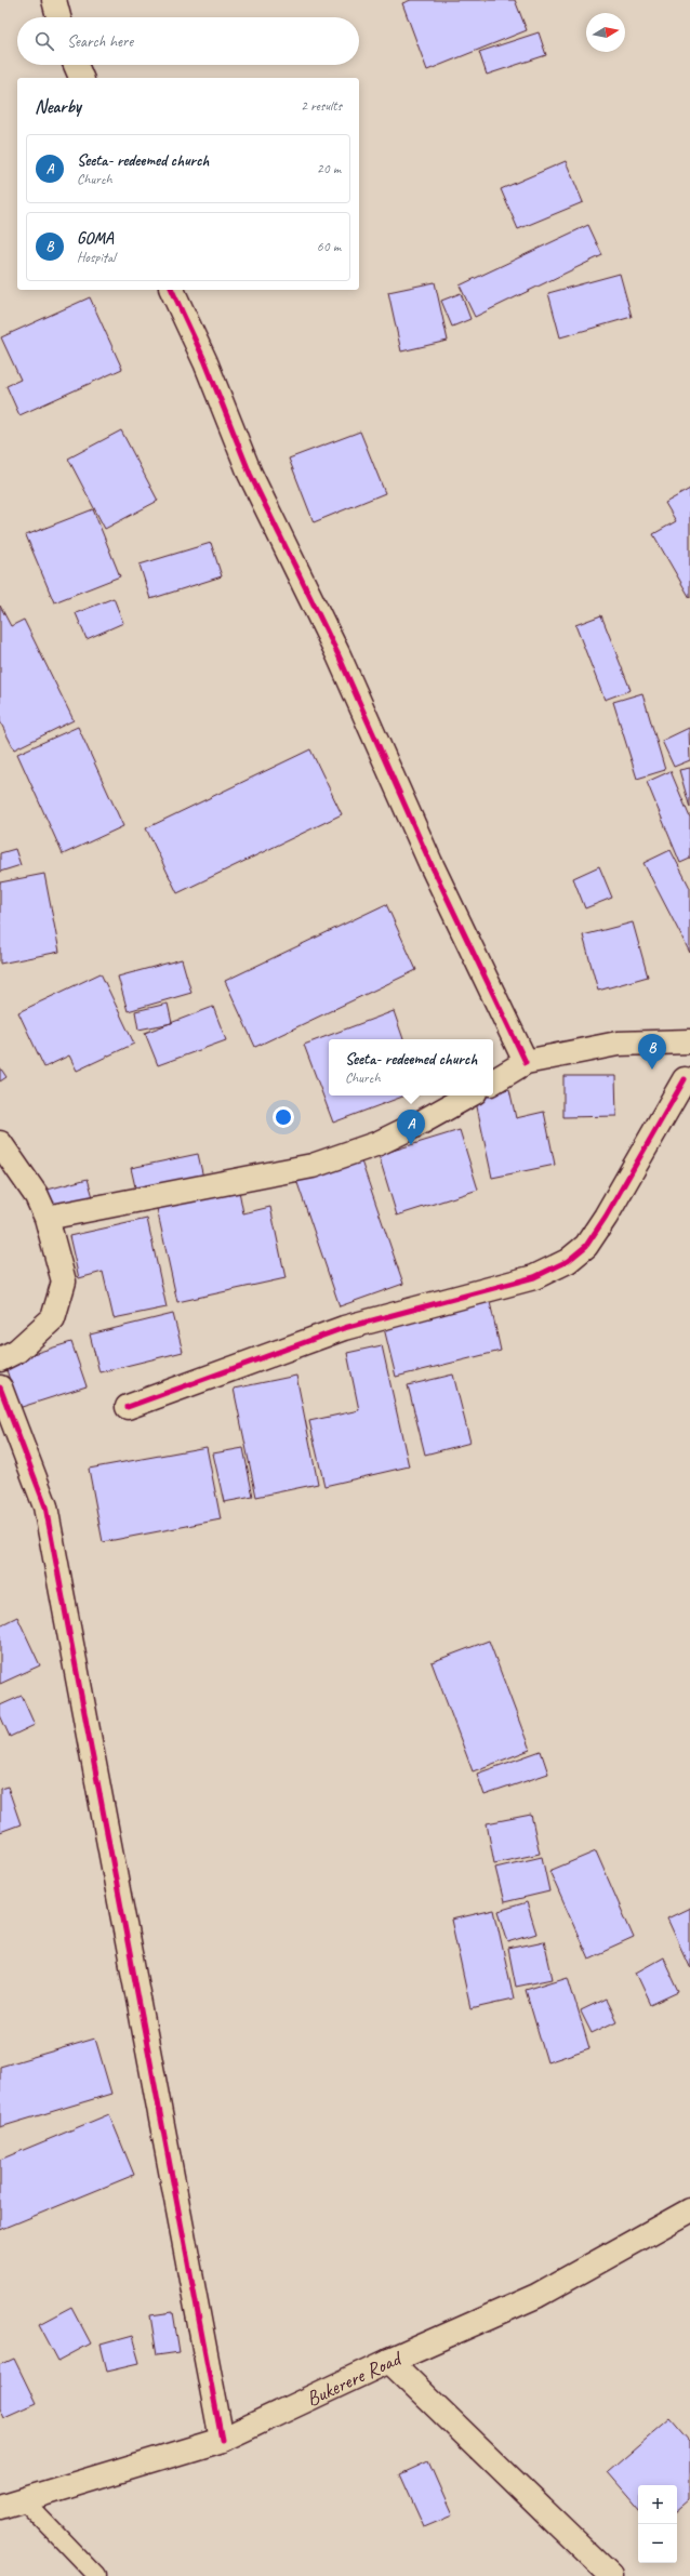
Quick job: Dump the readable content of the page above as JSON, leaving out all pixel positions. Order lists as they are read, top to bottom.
{
  "streets": {
    "street": ["Bukerere Road"]
  },
  "north": "right",
  "page": {
    "search": "Search here",
    "heading": ["Nearby", "2 results"],
    "list": [
      {
        "mark": "A",
        "name": "Seeta- redeemed church",
        "note": "Church",
        "value": "20 m"
      },
      {
        "mark": "B",
        "name": "GOMA",
        "note": "Hospital",
        "value": "60 m"
      }
    ],
    "pins": ["B", "A"],
    "popup": ["Seeta- redeemed church", "Church"],
    "map_buttons": ["+", "−"]
  }
}
